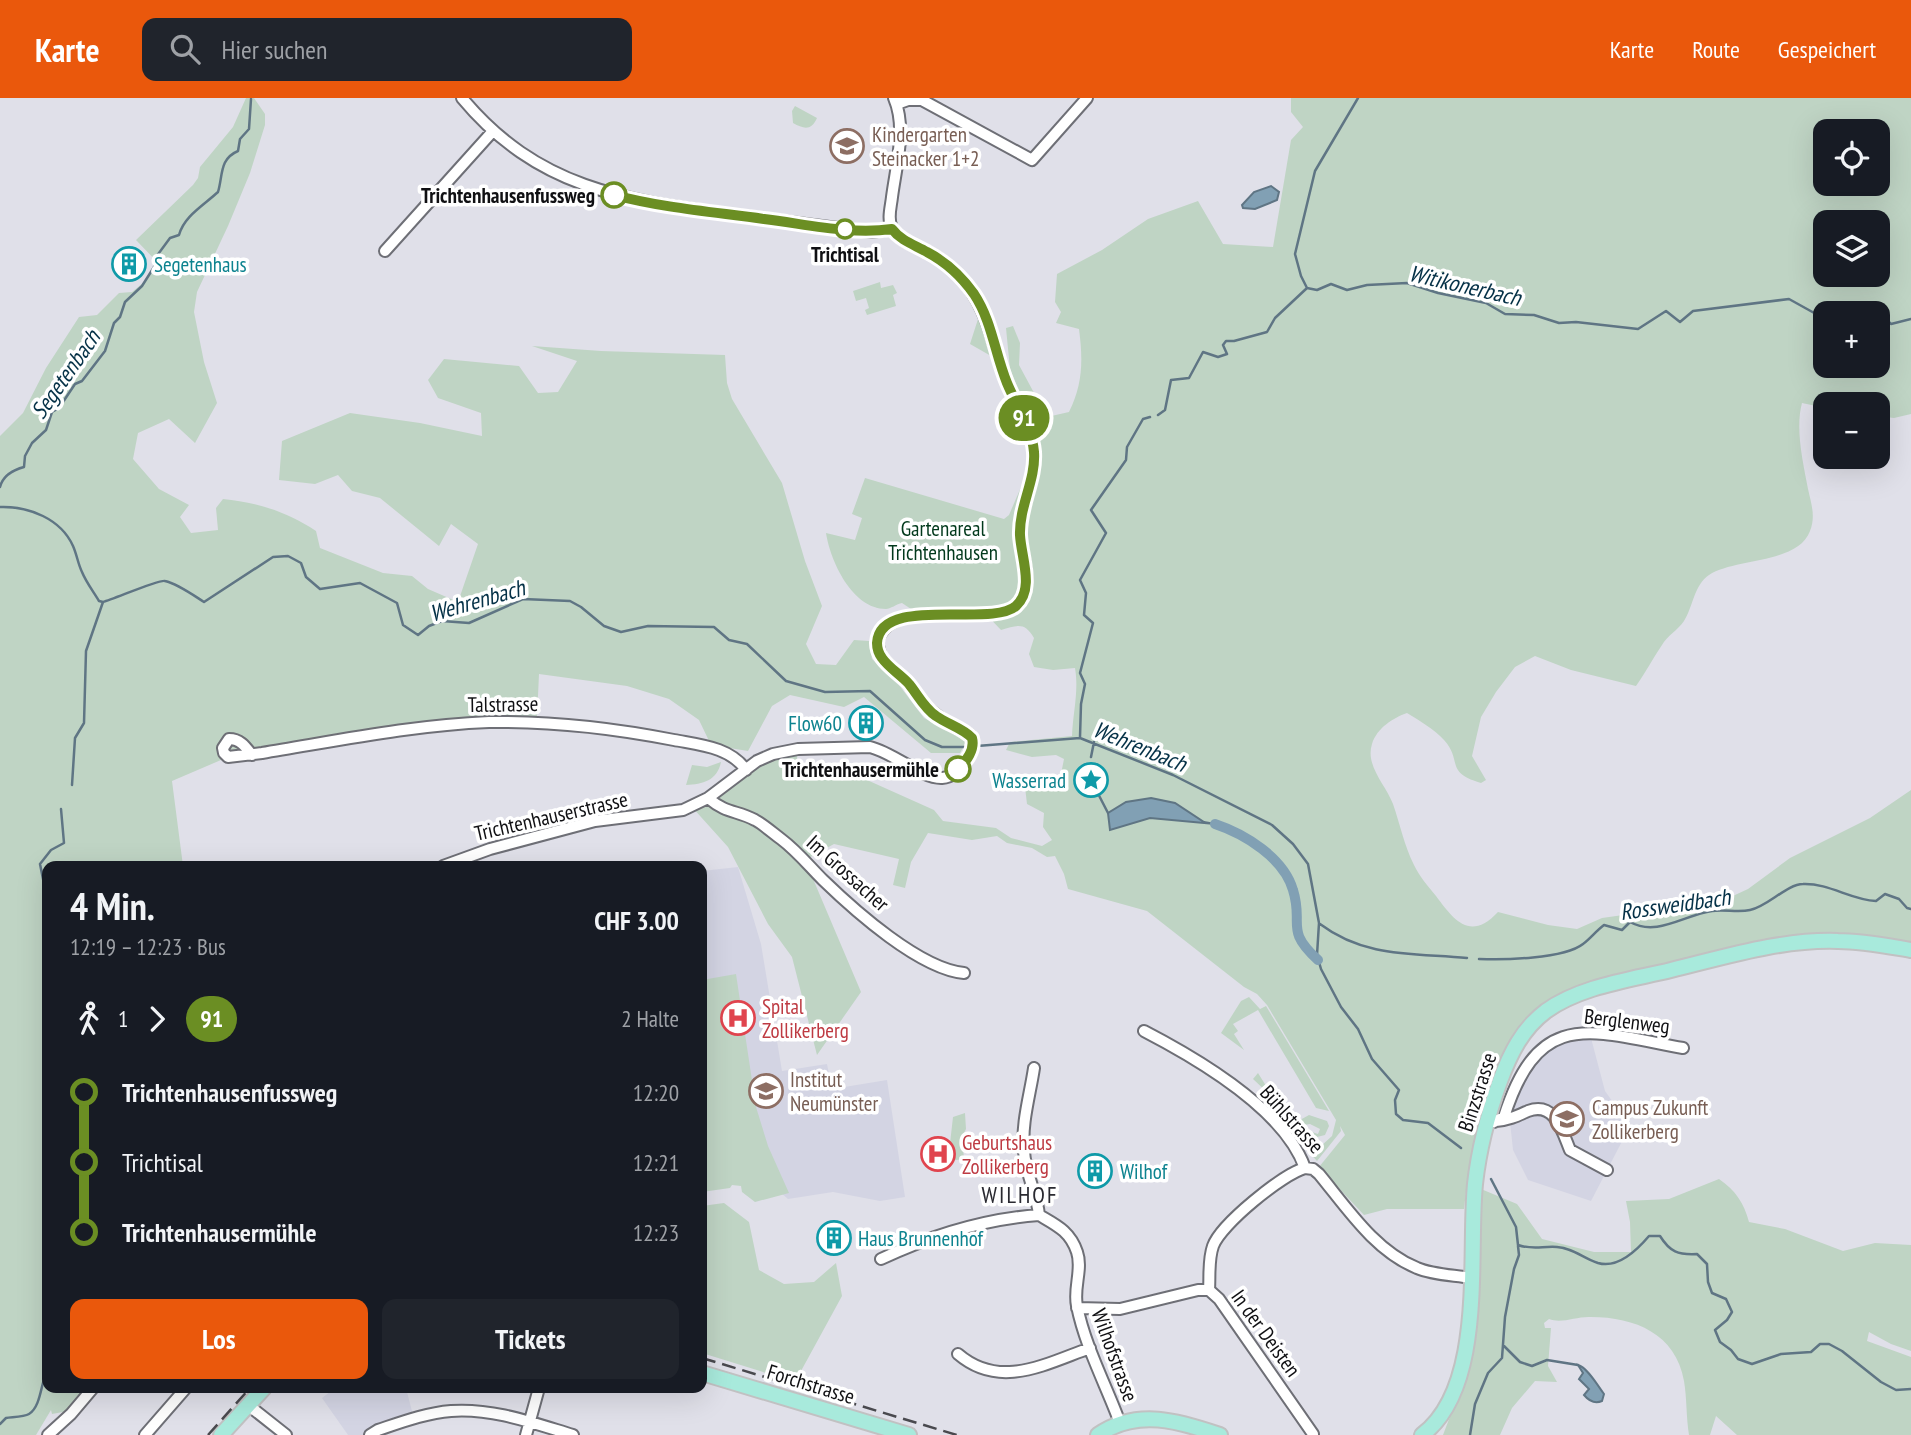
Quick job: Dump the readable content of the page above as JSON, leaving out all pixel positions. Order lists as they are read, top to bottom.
{
  "streets": {
    "main road": ["Binzstrasse", "Forchstrasse"],
    "street": [
      "Talstrasse",
      "Trichtenhauserstrasse",
      "Im Grossacher",
      "Berglenweg",
      "Bühlstrasse",
      "In der Deisten",
      "Wilhofstrasse"
    ]
  },
  "crossings": [
    ["Talstrasse", "Trichtenhauserstrasse"],
    ["Trichtenhauserstrasse", "Im Grossacher"],
    ["Berglenweg", "Binzstrasse"],
    ["Binzstrasse", "Bühlstrasse"],
    ["Bühlstrasse", "In der Deisten"]
  ],
  "districts": ["WILHOF"],
  "water": [
    "Witikonerbach",
    "Segetenbach",
    "Wehrenbach",
    "Rossweidbach"
  ],
  "parks": ["Gartenareal Trichtenhausen"],
  "places": {
    "school or university": ["Kindergarten Steinacker 1+2", "Institut Neumünster", "Campus Zukunft Zollikerberg"],
    "other": ["Trichtenhausenfussweg", "Trichtisal", "Trichtenhausermühle"],
    "building": [
      "Segetenhaus",
      "Flow60",
      "Wilhof",
      "Haus Brunnenhof"
    ],
    "place": ["Wasserrad"],
    "hospital": ["Spital Zollikerberg", "Geburtshaus Zollikerberg"]
  },
  "lines": ["bus line 91"],
  "page": {
    "header": "Karte",
    "search": "Hier suchen",
    "nav": ["Karte", "Route", "Gespeichert"],
    "on_map": "91",
    "map_buttons": ["+", "−"],
    "heading": ["4 Min.", "12:19 – 12:23 · Bus", "CHF 3.00"],
    "legs": ["1", "91", "2 Halte"],
    "list": [
      {
        "name": "Trichtenhausenfussweg",
        "value": "12:20"
      },
      {
        "name": "Trichtisal",
        "value": "12:21"
      },
      {
        "name": "Trichtenhausermühle",
        "value": "12:23"
      }
    ],
    "buttons": ["Los", "Tickets"]
  }
}
